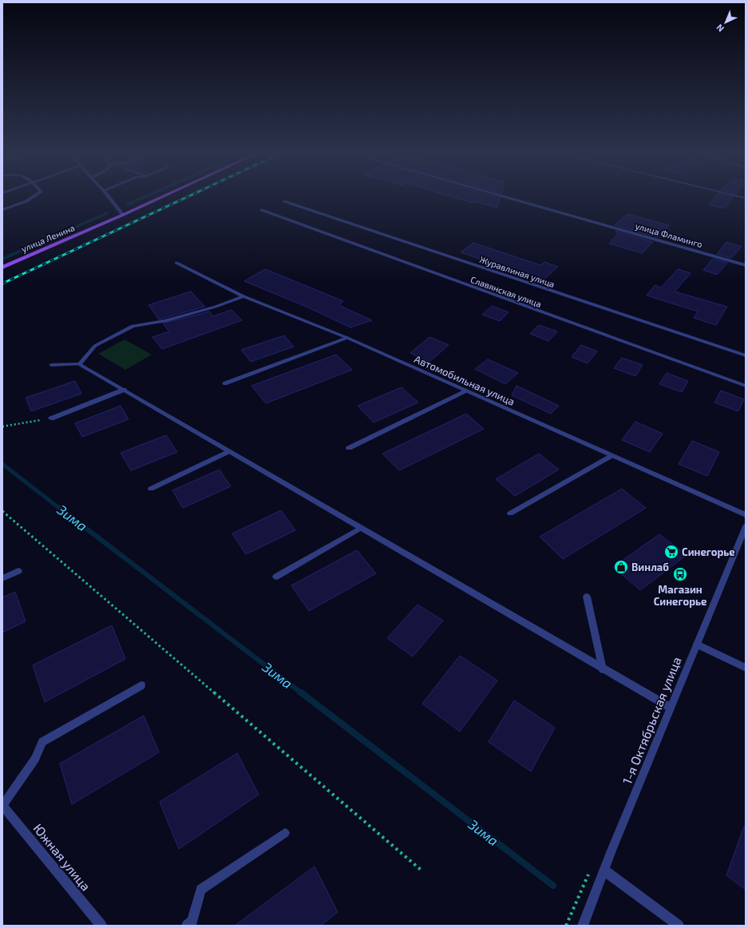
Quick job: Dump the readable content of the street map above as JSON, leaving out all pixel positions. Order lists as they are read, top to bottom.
{
  "streets": {
    "main road": ["улица Ленина"],
    "street": [
      "улица Фламинго",
      "Журавлиная улица",
      "Славянская улица",
      "Автомобильная улица",
      "1-я Октябрьская улица",
      "Южная улица"
    ]
  },
  "water": ["Зима"],
  "places": {
    "supermarket": ["Синегорье"],
    "shop": ["Винлаб"],
    "bus stop": ["Магазин Синегорье"]
  },
  "north": "bottom left"
}
